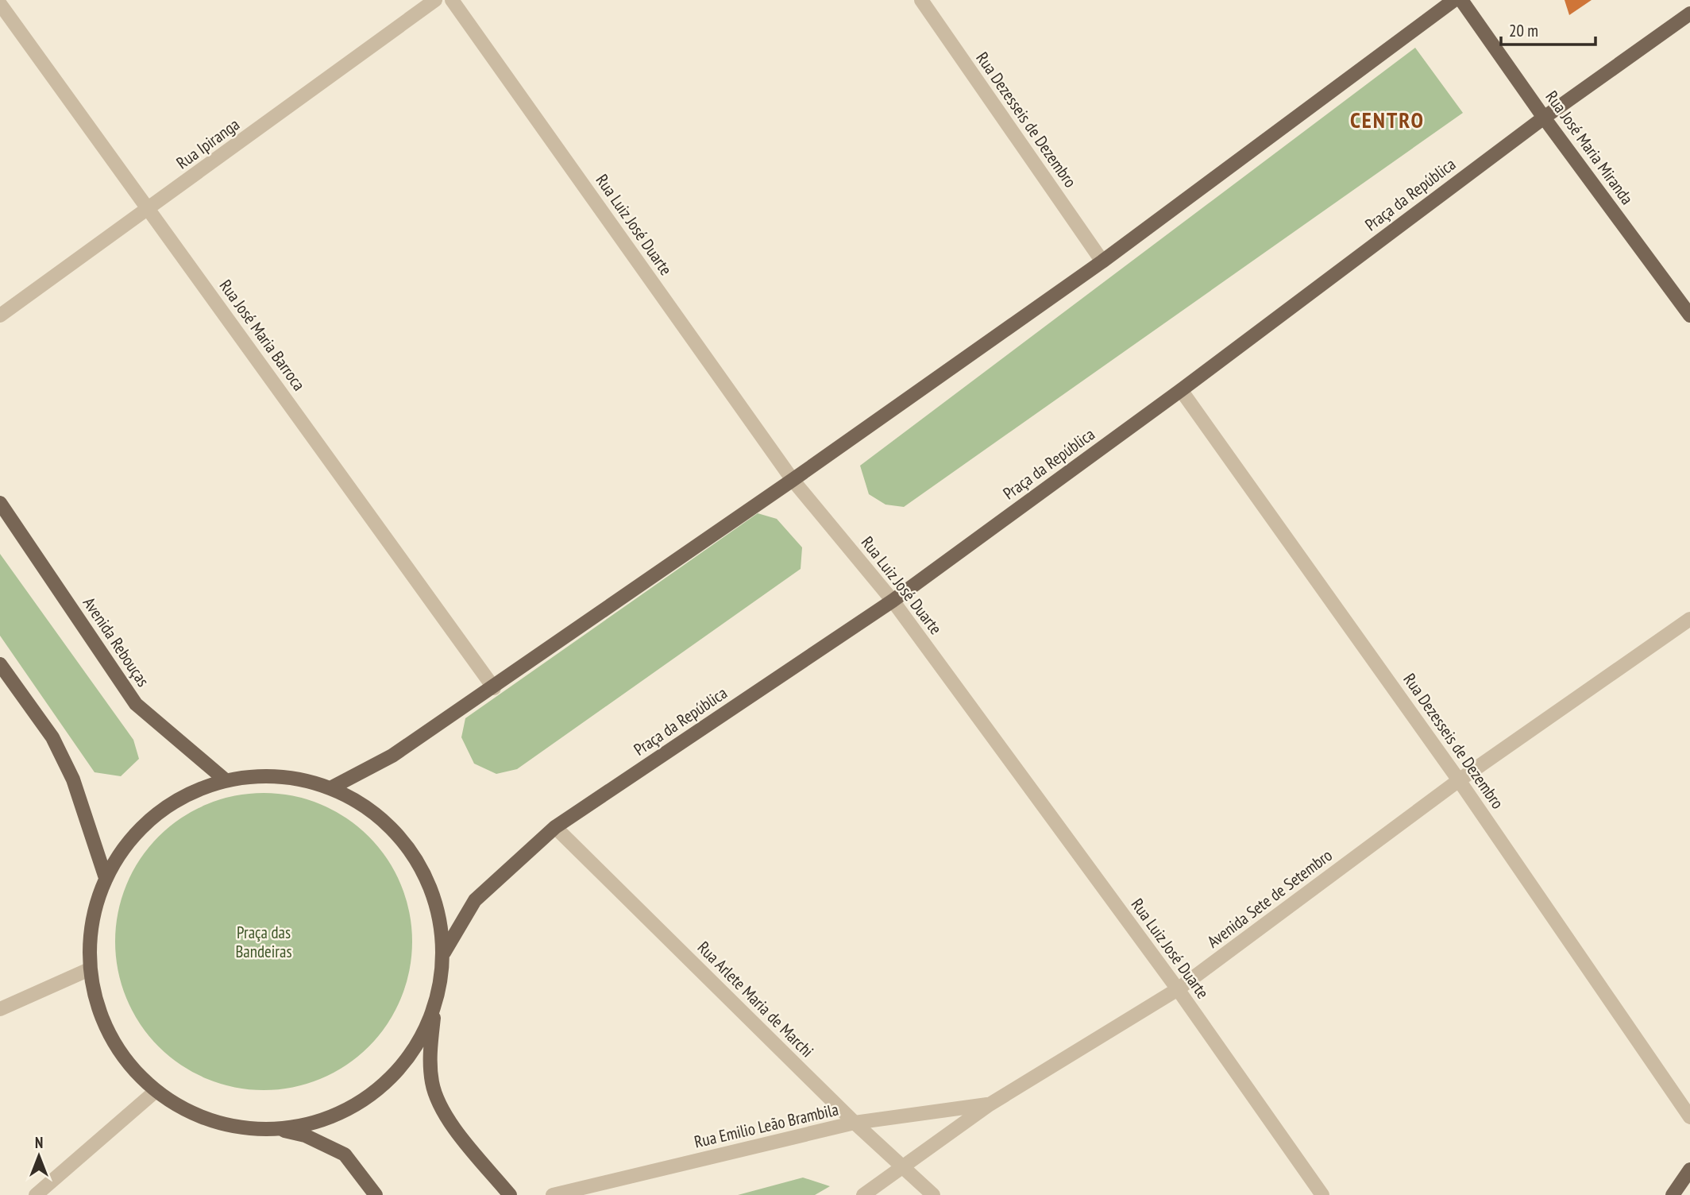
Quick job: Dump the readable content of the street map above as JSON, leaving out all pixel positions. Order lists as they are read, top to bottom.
{
  "streets": {
    "main road": ["Rua José Maria Miranda", "Praça da República", "Avenida Rebouças"],
    "street": [
      "Rua Dezesseis de Dezembro",
      "Rua Ipiranga",
      "Rua Luiz José Duarte",
      "Rua José Maria Barroca",
      "Avenida Sete de Setembro",
      "Rua Arlete Maria de Marchi",
      "Rua Emilio Leão Brambila"
    ]
  },
  "crossings": [
    ["Rua Dezesseis de Dezembro", "Praça da República"],
    ["Rua Dezesseis de Dezembro", "Avenida Sete de Setembro"],
    ["Rua Ipiranga", "Rua José Maria Barroca"],
    ["Rua José Maria Miranda", "Praça da República"],
    ["Praça da República", "Rua Luiz José Duarte"],
    ["Praça da República", "Rua Arlete Maria de Marchi"],
    ["Rua Luiz José Duarte", "Avenida Sete de Setembro"],
    ["Avenida Sete de Setembro", "Rua Arlete Maria de Marchi"],
    ["Avenida Sete de Setembro", "Rua Emilio Leão Brambila"],
    ["Rua Arlete Maria de Marchi", "Rua Emilio Leão Brambila"]
  ],
  "districts": ["CENTRO"],
  "parks": ["Praça das Bandeiras"],
  "scale_bar": "20 m",
  "north": "top"
}
